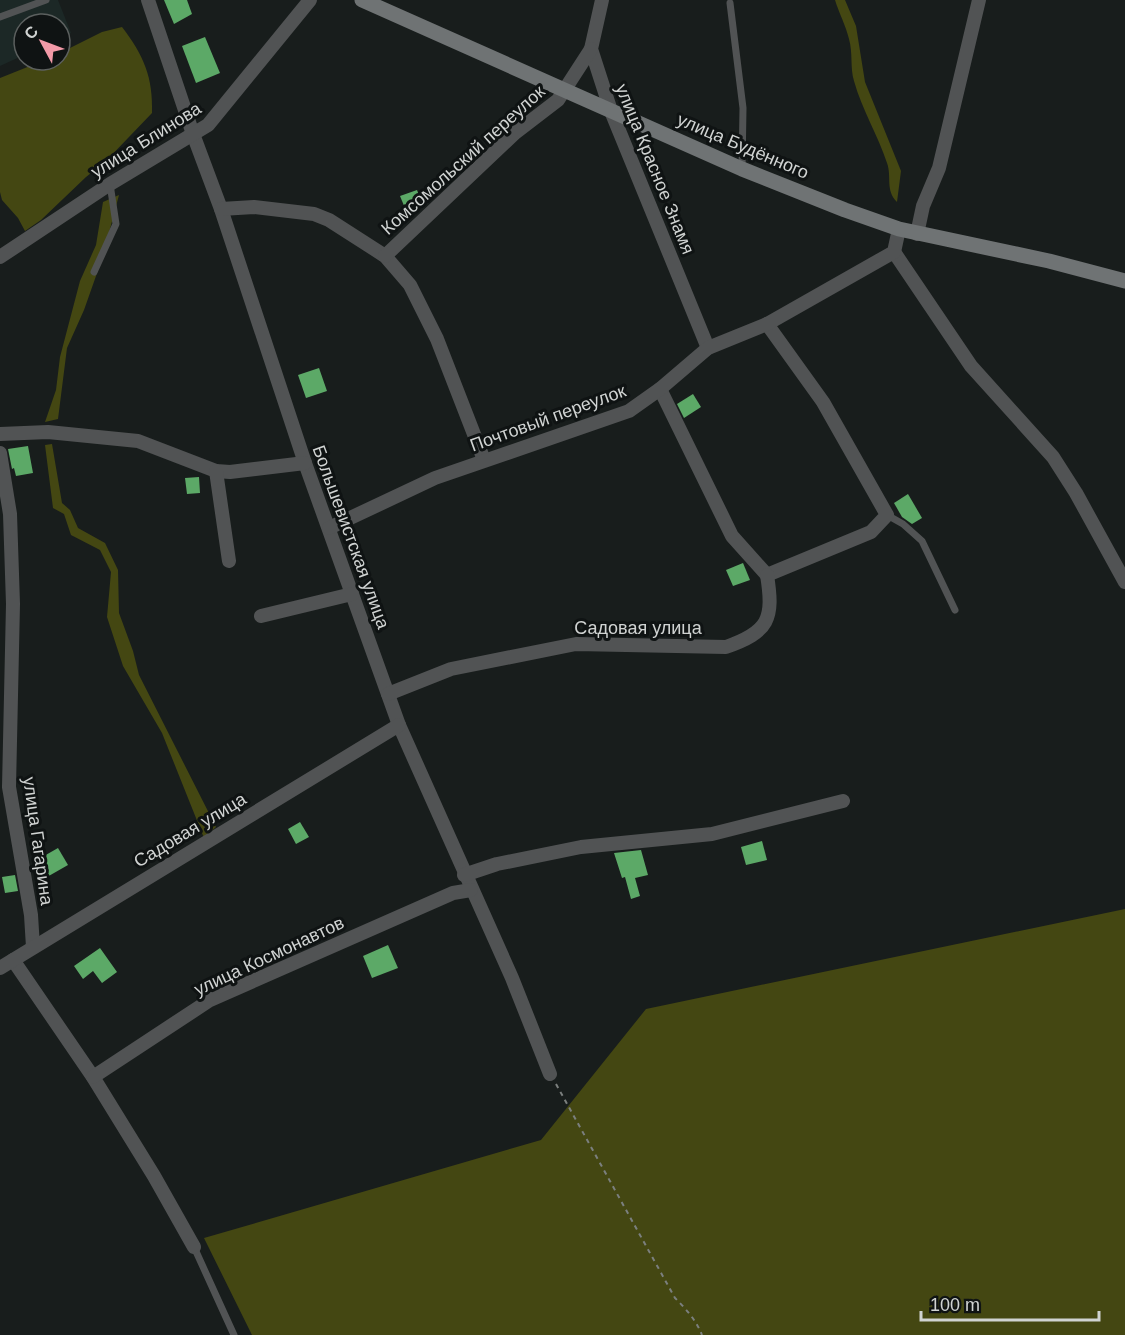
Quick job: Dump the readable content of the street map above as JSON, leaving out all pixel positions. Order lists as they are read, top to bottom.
{
  "streets": {
    "main road": ["улица Будённого"],
    "street": [
      "улица Блинова",
      "Комсомольский переулок",
      "улица Красное Знамя",
      "Почтовый переулок",
      "Большевистская улица",
      "Садовая улица",
      "улица Гагарина",
      "улица Космонавтов"
    ]
  },
  "crossings": [
    ["улица Блинова", "Большевистская улица"],
    ["улица Будённого", "Комсомольский переулок"],
    ["улица Будённого", "улица Красное Знамя"],
    ["Комсомольский переулок", "улица Красное Знамя"],
    ["Комсомольский переулок", "Почтовый переулок"],
    ["Комсомольский переулок", "Большевистская улица"],
    ["улица Красное Знамя", "Почтовый переулок"],
    ["Почтовый переулок", "Большевистская улица"],
    ["Большевистская улица", "Садовая улица"],
    ["Большевистская улица", "улица Космонавтов"],
    ["Садовая улица", "улица Гагарина"]
  ],
  "scale_bar": "100 m",
  "north": "top left"
}
